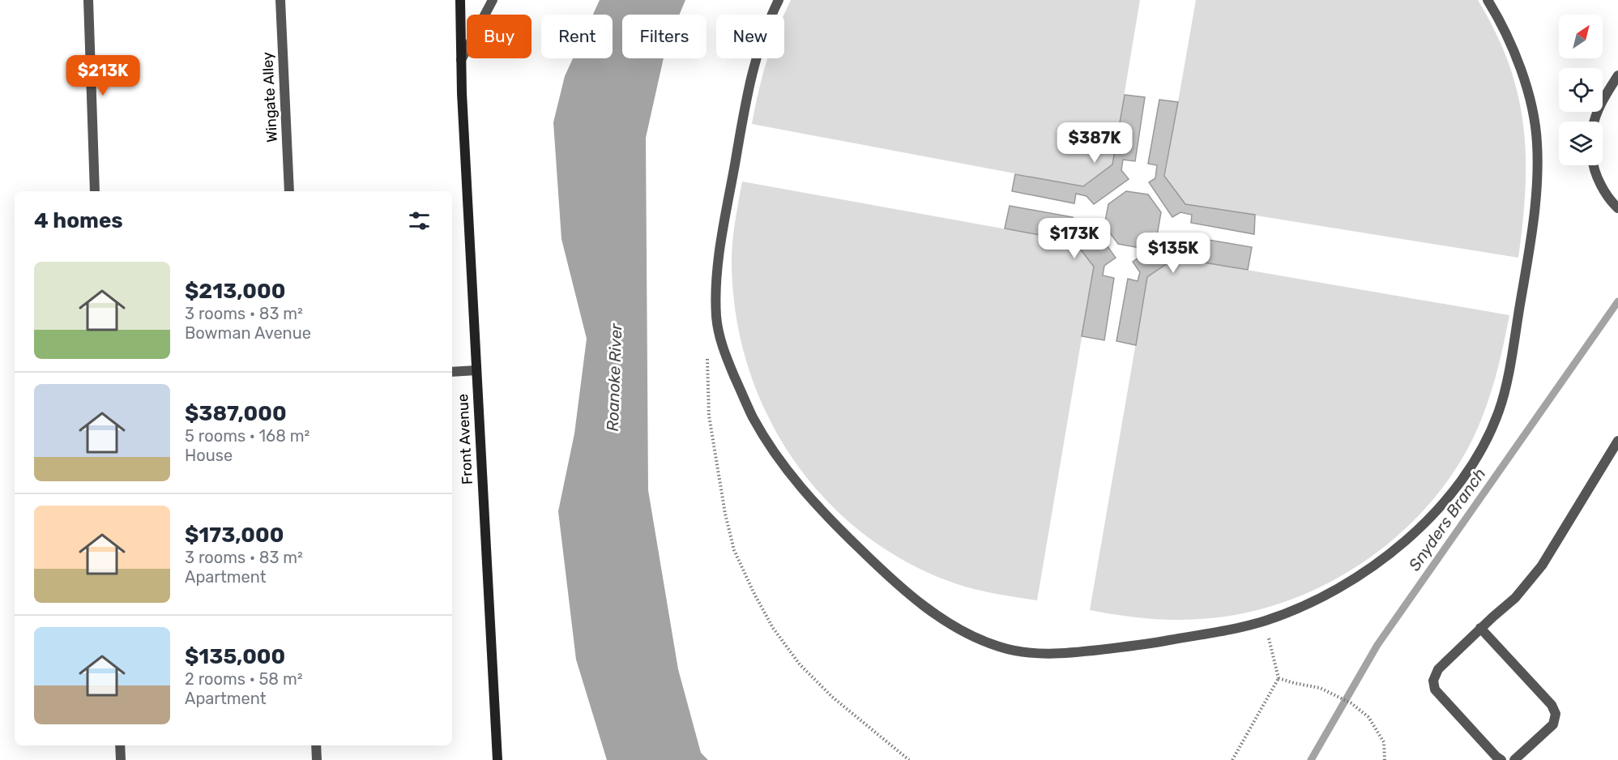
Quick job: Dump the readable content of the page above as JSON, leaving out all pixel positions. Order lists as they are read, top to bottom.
{
  "streets": {
    "street": ["Wingate Alley", "Front Avenue"]
  },
  "water": ["Roanoke River", "Snyders Branch"],
  "north": "top right",
  "page": {
    "chip": [
      "Buy",
      "Rent",
      "Filters",
      "New"
    ],
    "price": [
      "$213K",
      "$387K",
      "$173K",
      "$135K"
    ],
    "heading": "4 homes",
    "list": [
      {
        "name": "$213,000",
        "note": "3 rooms · 83 m² · Bowman Avenue"
      },
      {
        "name": "$387,000",
        "note": "5 rooms · 168 m² · House"
      },
      {
        "name": "$173,000",
        "note": "3 rooms · 83 m² · Apartment"
      },
      {
        "name": "$135,000",
        "note": "2 rooms · 58 m² · Apartment"
      }
    ]
  }
}
